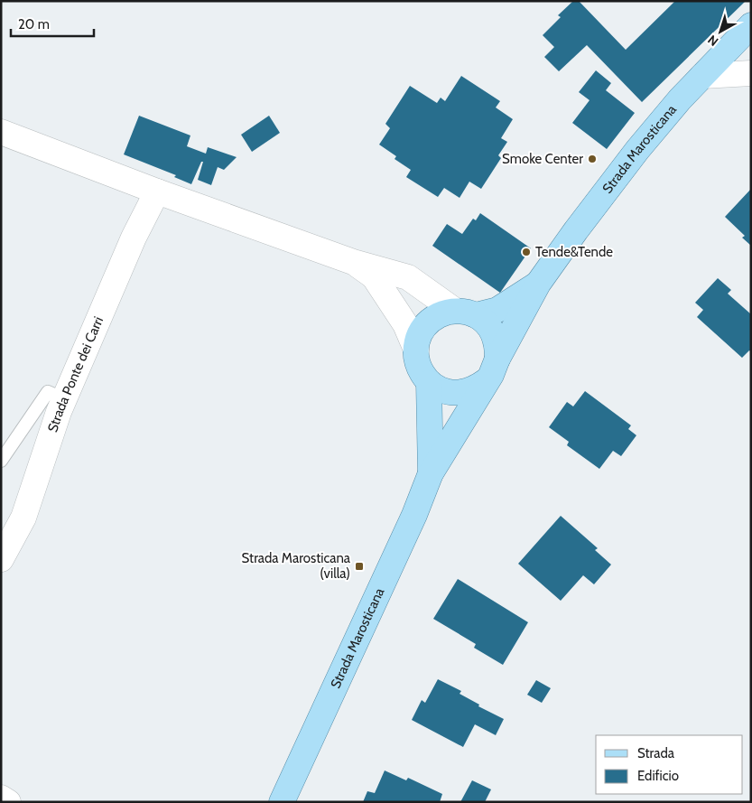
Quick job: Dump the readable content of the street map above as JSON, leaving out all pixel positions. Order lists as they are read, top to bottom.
{
  "streets": {
    "main road": ["Strada Marosticana"],
    "street": ["Strada Ponte dei Carri"]
  },
  "places": {
    "other": ["Smoke Center", "Tende&Tende"],
    "transit": ["Strada Marosticana (villa)"]
  },
  "legend": ["Strada", "Edificio"],
  "scale_bar": "20 m",
  "north": "bottom left"
}
